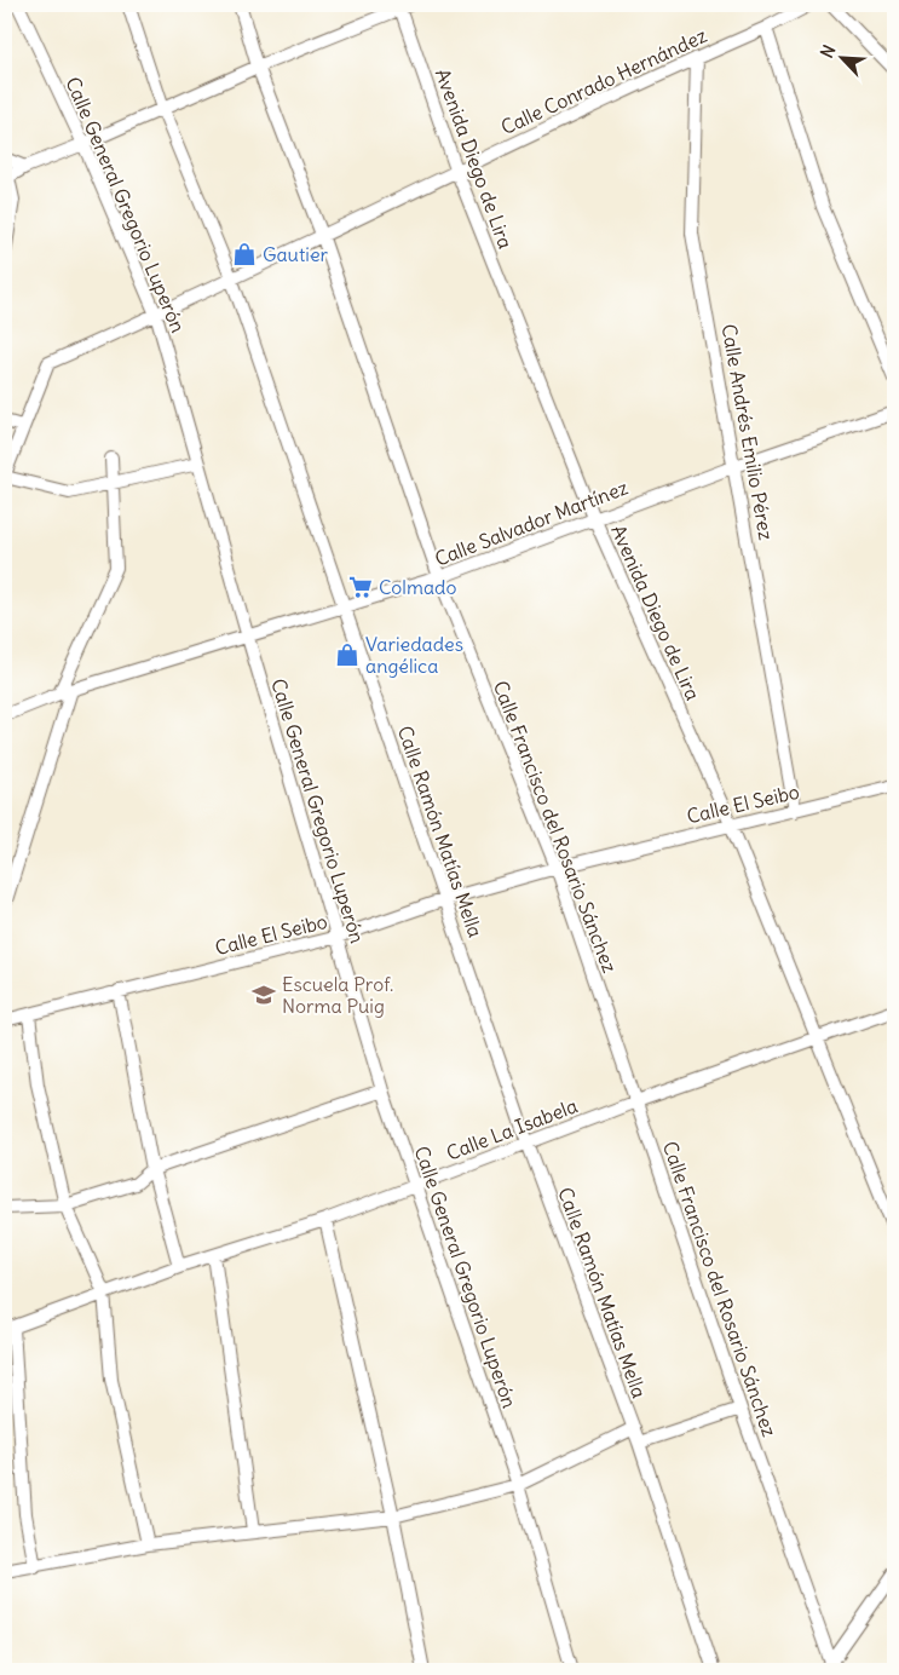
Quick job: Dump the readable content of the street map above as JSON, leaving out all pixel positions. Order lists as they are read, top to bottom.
{
  "streets": {
    "street": [
      "Calle Conrado Hernández",
      "Avenida Diego de Lira",
      "Calle General Gregorio Luperón",
      "Calle Andrés Emilio Pérez",
      "Calle Salvador Martínez",
      "Calle El Seibo",
      "Calle Francisco del Rosario Sánchez",
      "Calle Ramón Matías Mella",
      "Calle La Isabela"
    ]
  },
  "crossings": [
    ["Calle Conrado Hernández", "Avenida Diego de Lira"],
    ["Calle Conrado Hernández", "Calle General Gregorio Luperón"],
    ["Calle Conrado Hernández", "Calle Andrés Emilio Pérez"],
    ["Calle Conrado Hernández", "Calle Francisco del Rosario Sánchez"],
    ["Calle Conrado Hernández", "Calle Ramón Matías Mella"],
    ["Avenida Diego de Lira", "Calle Salvador Martínez"],
    ["Avenida Diego de Lira", "Calle El Seibo"],
    ["Avenida Diego de Lira", "Calle La Isabela"],
    ["Calle General Gregorio Luperón", "Calle Salvador Martínez"],
    ["Calle General Gregorio Luperón", "Calle El Seibo"],
    ["Calle General Gregorio Luperón", "Calle La Isabela"],
    ["Calle Andrés Emilio Pérez", "Calle Salvador Martínez"],
    ["Calle Andrés Emilio Pérez", "Calle El Seibo"],
    ["Calle Salvador Martínez", "Calle Francisco del Rosario Sánchez"],
    ["Calle Salvador Martínez", "Calle Ramón Matías Mella"],
    ["Calle El Seibo", "Calle Francisco del Rosario Sánchez"],
    ["Calle El Seibo", "Calle Ramón Matías Mella"],
    ["Calle Francisco del Rosario Sánchez", "Calle La Isabela"],
    ["Calle Ramón Matías Mella", "Calle La Isabela"]
  ],
  "places": {
    "shop": ["Gautier", "Variedades angélica"],
    "supermarket": ["Colmado"],
    "school or university": ["Escuela Prof. Norma Puig"]
  },
  "north": "top left"
}
